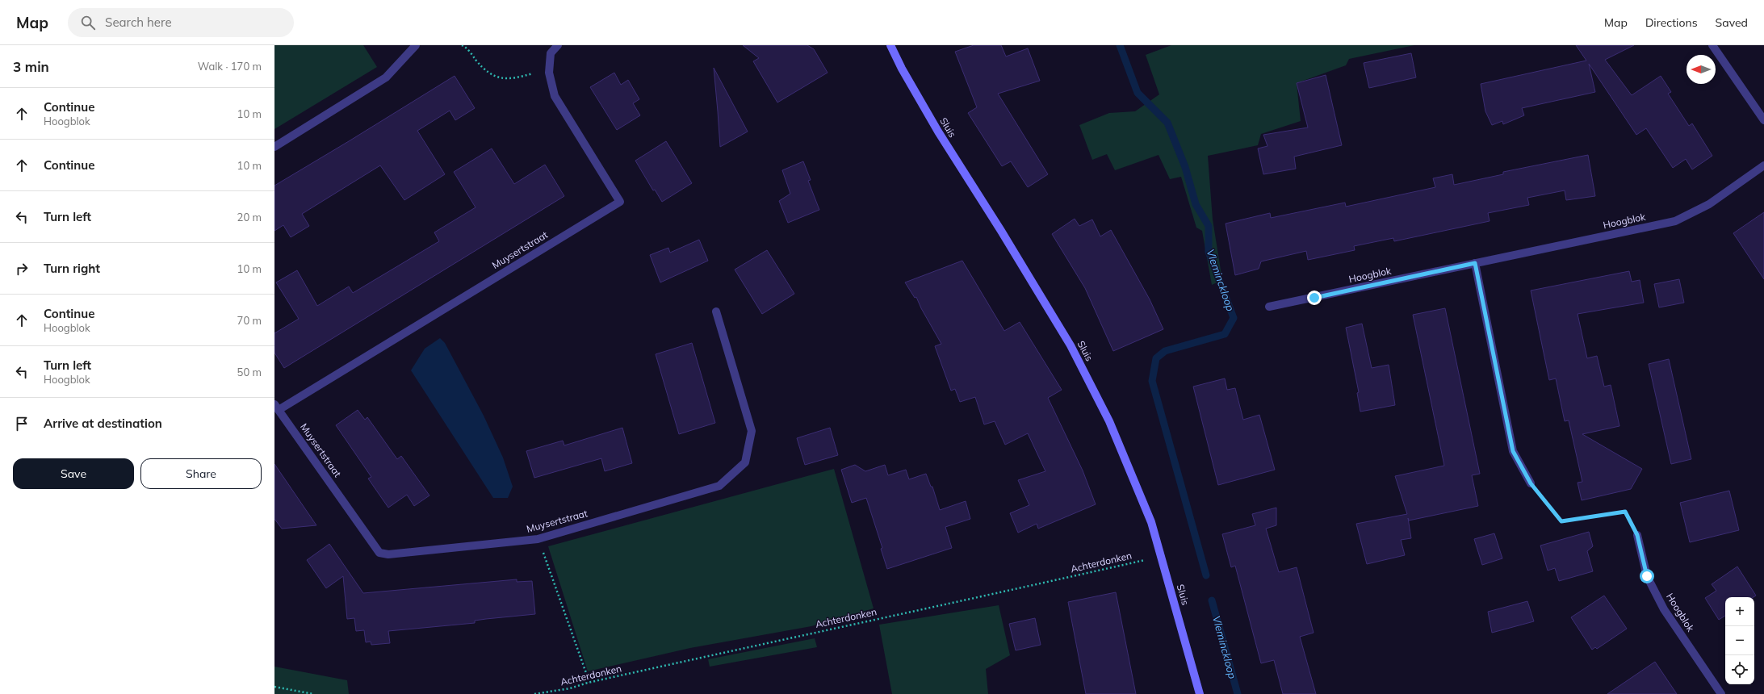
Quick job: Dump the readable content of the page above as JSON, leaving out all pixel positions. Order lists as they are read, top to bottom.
{
  "streets": {
    "street": ["Sluis", "Hoogblok", "Muysertstraat"],
    "path": ["Achterdonken"]
  },
  "crossings": [
    ["Sluis", "Achterdonken"]
  ],
  "water": ["Vleminckloop"],
  "north": "left",
  "page": {
    "header": "Map",
    "search": "Search here",
    "nav": ["Map", "Directions", "Saved"],
    "heading": ["3 min", "Walk · 170 m"],
    "list": [
      ["Continue", "Hoogblok", "10 m"],
      ["Continue", "10 m"],
      ["Turn left", "20 m"],
      ["Turn right", "10 m"],
      ["Continue", "Hoogblok", "70 m"],
      ["Turn left", "Hoogblok", "50 m"],
      "Arrive at destination"
    ],
    "buttons": ["Save", "Share"],
    "map_buttons": ["+", "−"]
  }
}
